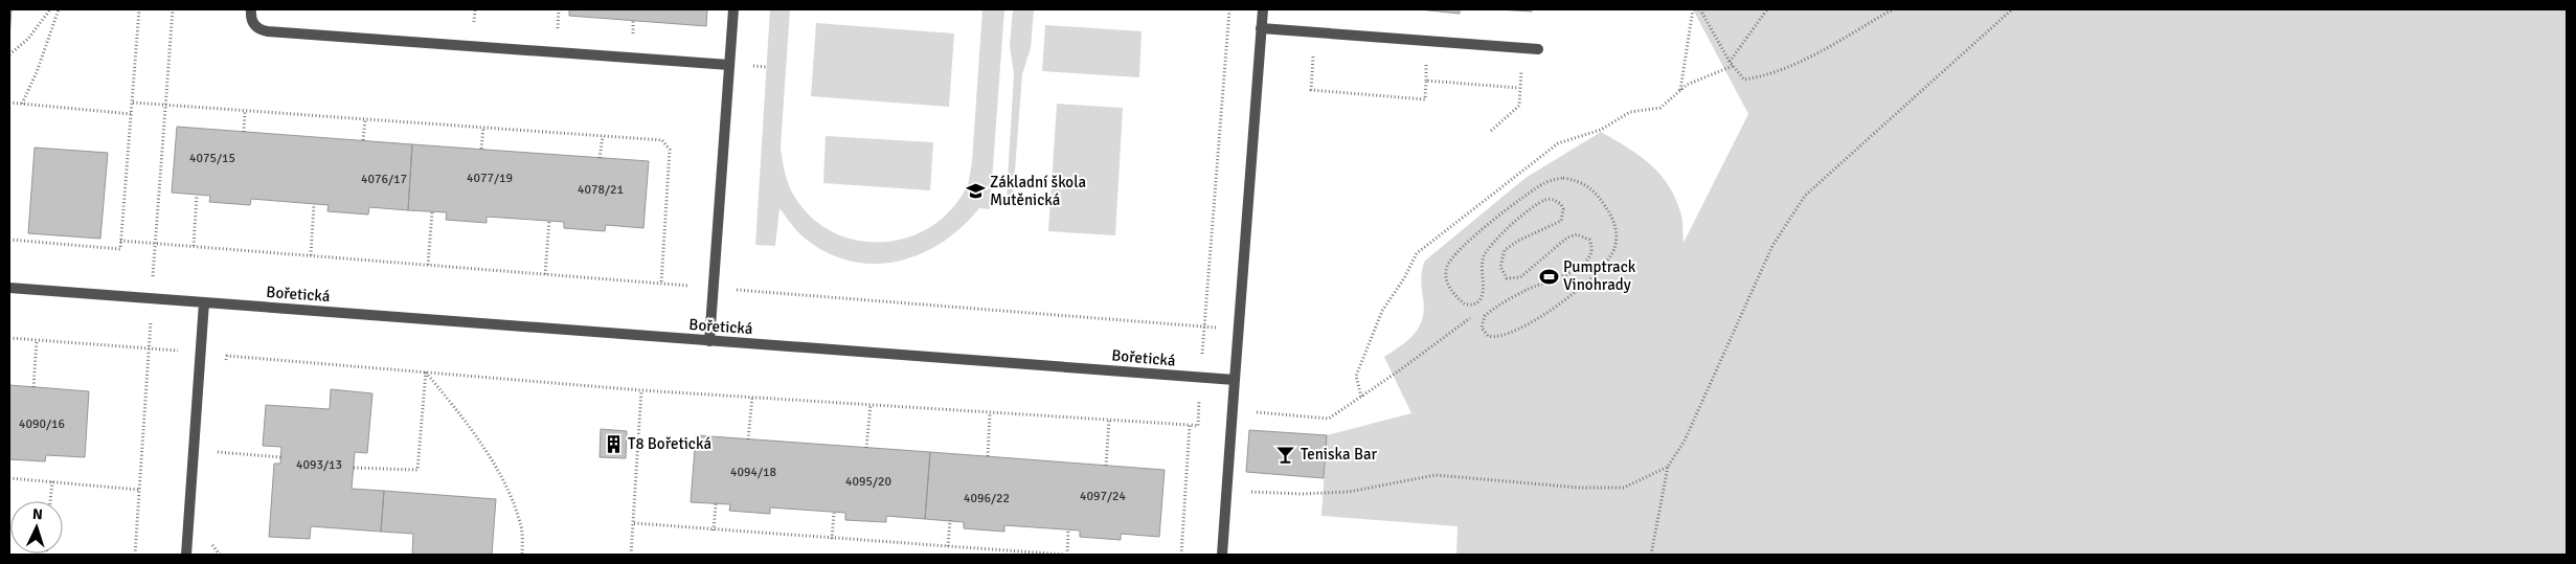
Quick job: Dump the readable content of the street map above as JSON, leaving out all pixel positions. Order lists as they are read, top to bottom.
{
  "streets": {
    "street": ["Bořetická"]
  },
  "places": {
    "school or university": ["Základní škola Mutěnická"],
    "sports": ["Pumptrack Vinohrady"],
    "building": ["T8 Bořetická"],
    "bar": ["Teniska Bar"]
  },
  "house_numbers": [
    "4075/15",
    "4077/19",
    "4076/17",
    "4078/21",
    "4090/16",
    "4093/13",
    "4094/18",
    "4095/20",
    "4097/24",
    "4096/22"
  ],
  "north": "top"
}
